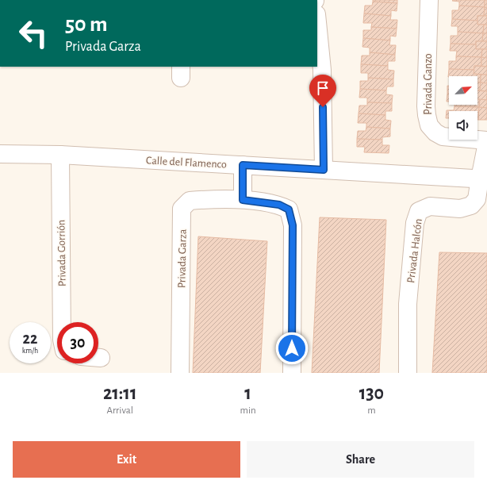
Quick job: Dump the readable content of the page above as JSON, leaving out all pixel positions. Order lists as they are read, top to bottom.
{
  "streets": {
    "street": [
      "Privada Ganzo",
      "Calle del Flamenco",
      "Privada Halcón",
      "Privada Gorrión",
      "Privada Garza"
    ]
  },
  "crossings": [
    ["Calle del Flamenco", "Privada Halcón"],
    ["Calle del Flamenco", "Privada Gorrión"]
  ],
  "north": "top right",
  "page": {
    "turn": ["50 m", "Privada Garza"],
    "speed": "22 km/h",
    "limit": "30",
    "eta": [
      "21:11",
      "Arrival",
      "1",
      "min",
      "130",
      "m"
    ],
    "buttons": ["Exit", "Share"]
  }
}
